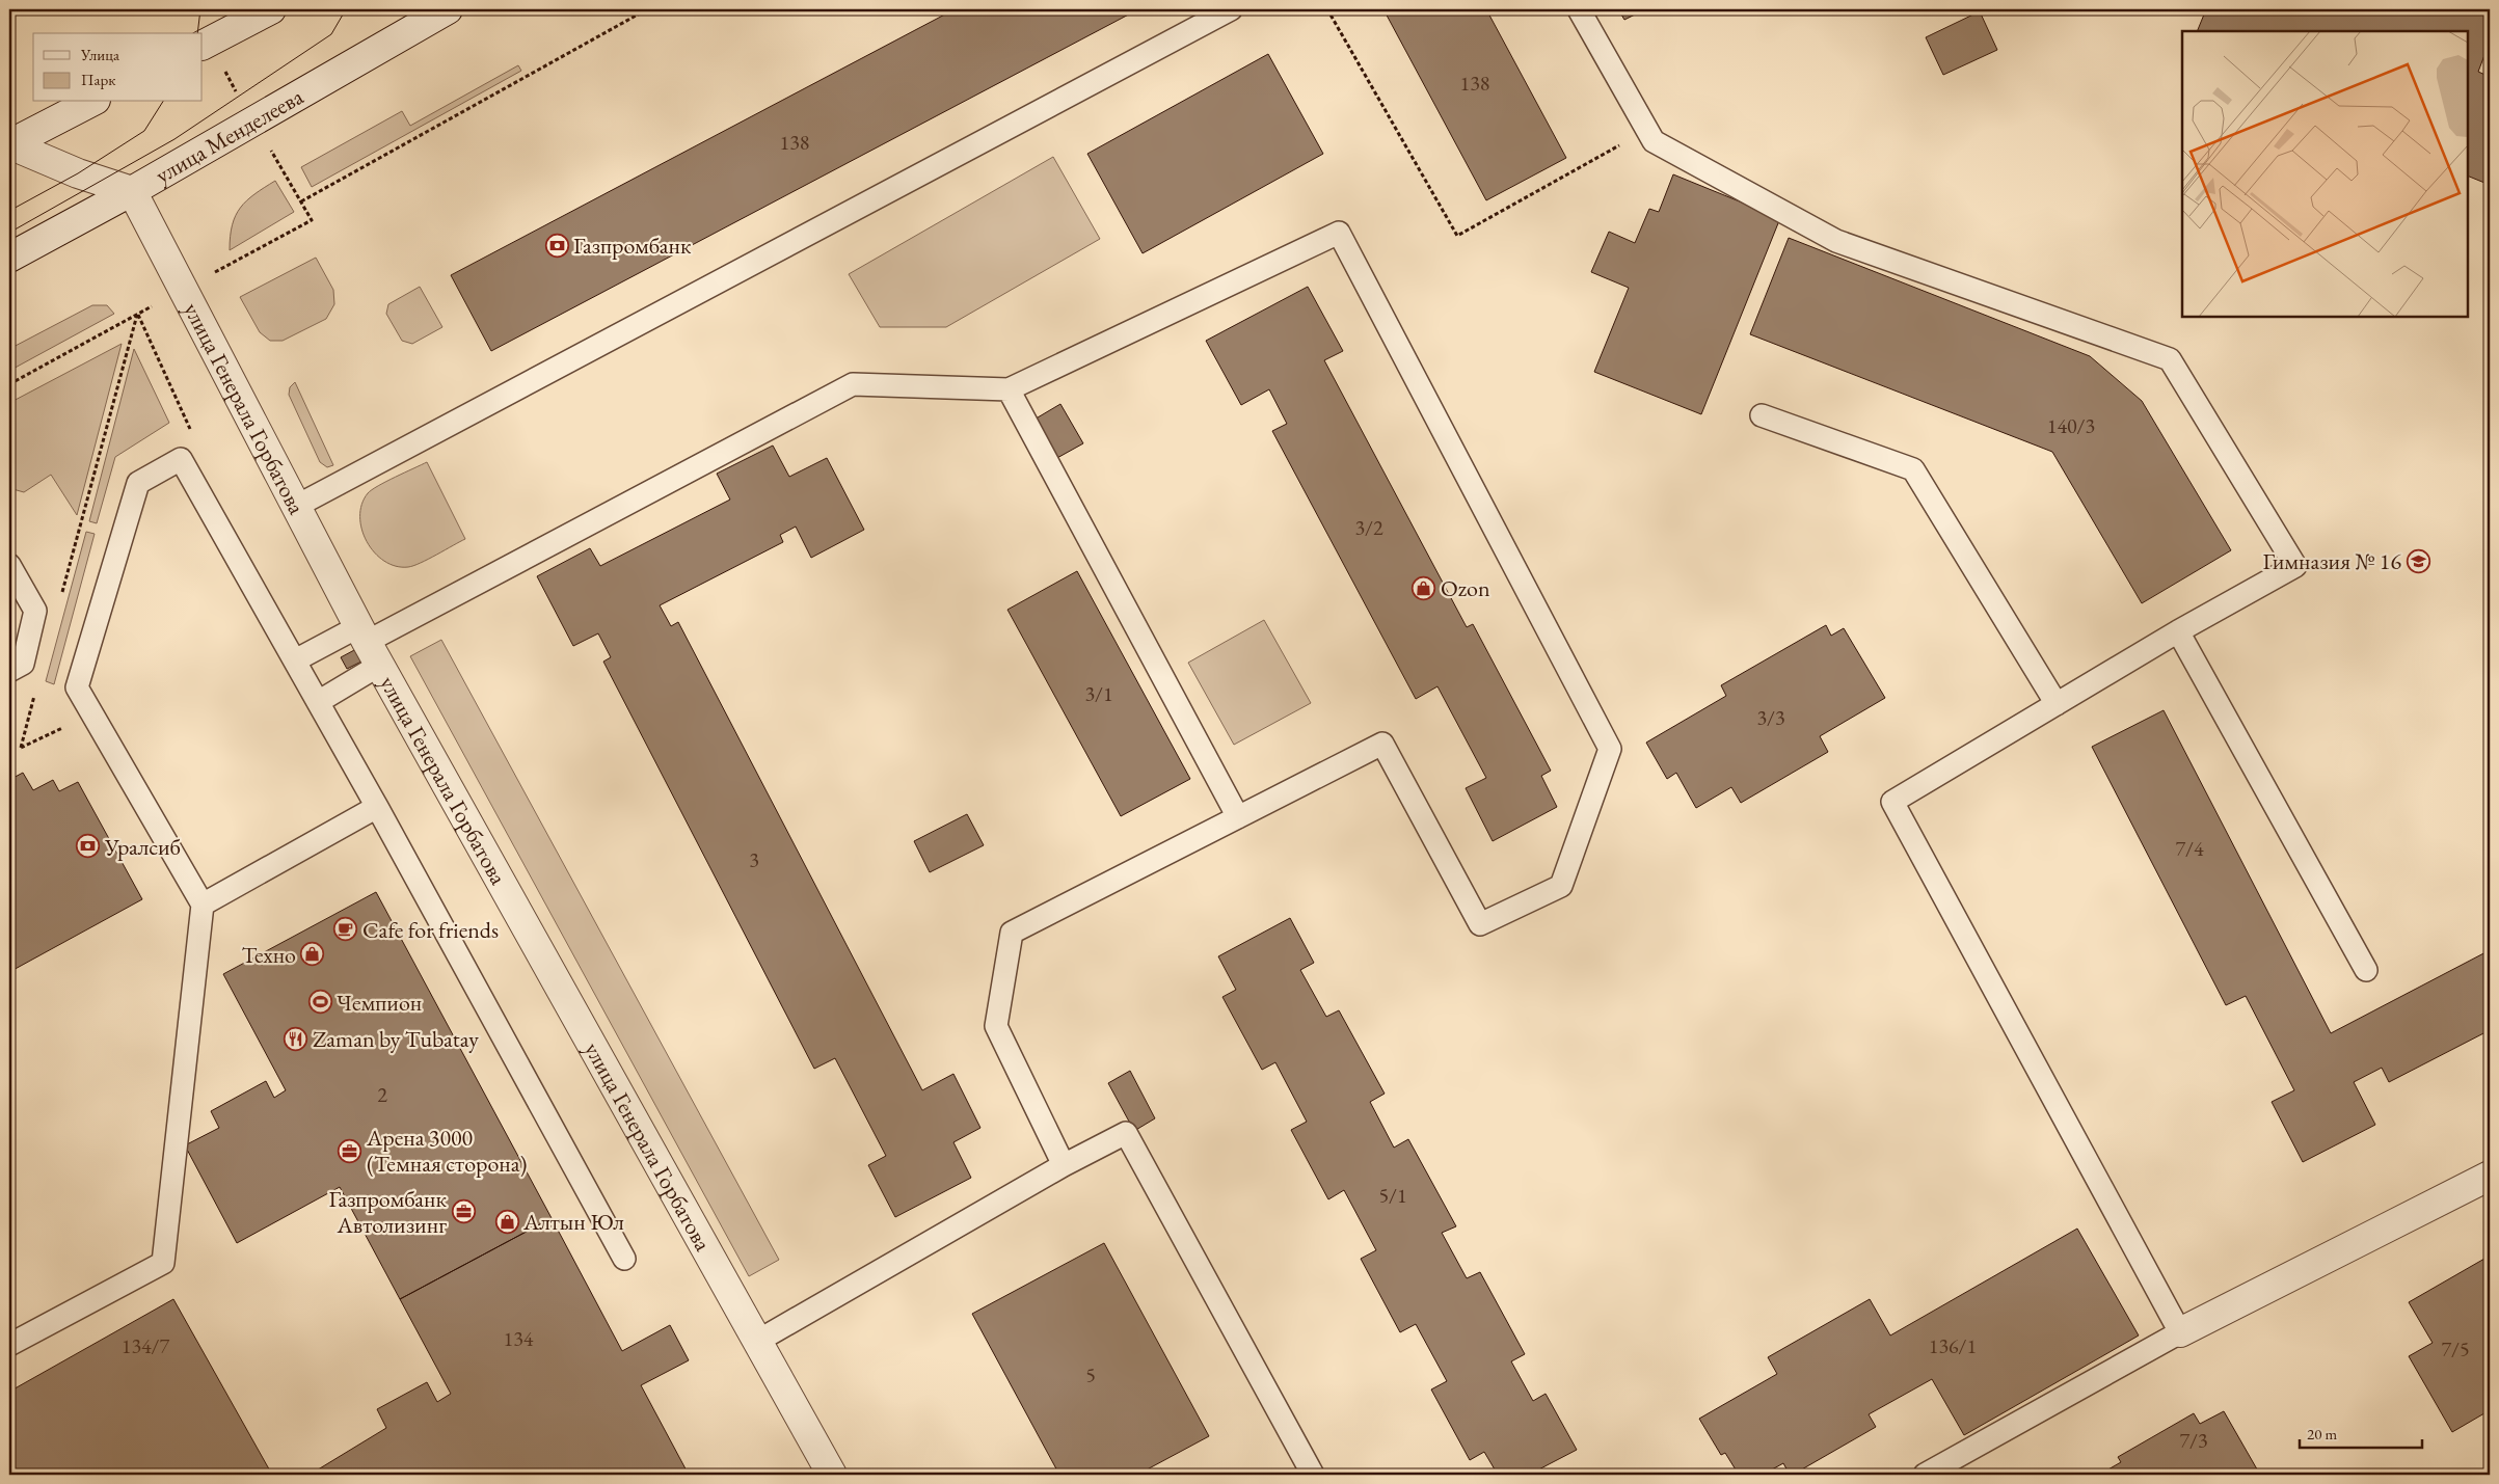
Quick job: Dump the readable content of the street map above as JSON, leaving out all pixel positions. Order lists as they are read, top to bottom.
{
  "streets": {
    "street": ["улица Менделеева", "улица Генерала Горбатова"]
  },
  "crossings": [
    ["улица Менделеева", "улица Генерала Горбатова"]
  ],
  "places": {
    "bank": ["Газпромбанк", "Уралсиб"],
    "school or university": ["Гимназия № 16"],
    "shop": ["Ozon", "Техно", "Алтын Юл"],
    "cafe": ["Cafe for friends"],
    "sports": ["Чемпион"],
    "restaurant": ["Zaman by Tubatay"],
    "office": ["Арена 3000 (Темная сторона)", "Газпромбанк Автолизинг"]
  },
  "house_numbers": [
    "138",
    "138",
    "140/3",
    "3/2",
    "3/1",
    "3/3",
    "7/4",
    "3",
    "2",
    "5/1",
    "134",
    "134/7",
    "136/1",
    "7/5",
    "5",
    "7/3"
  ],
  "legend": ["Улица", "Парк"],
  "scale_bar": "20 m"
}
